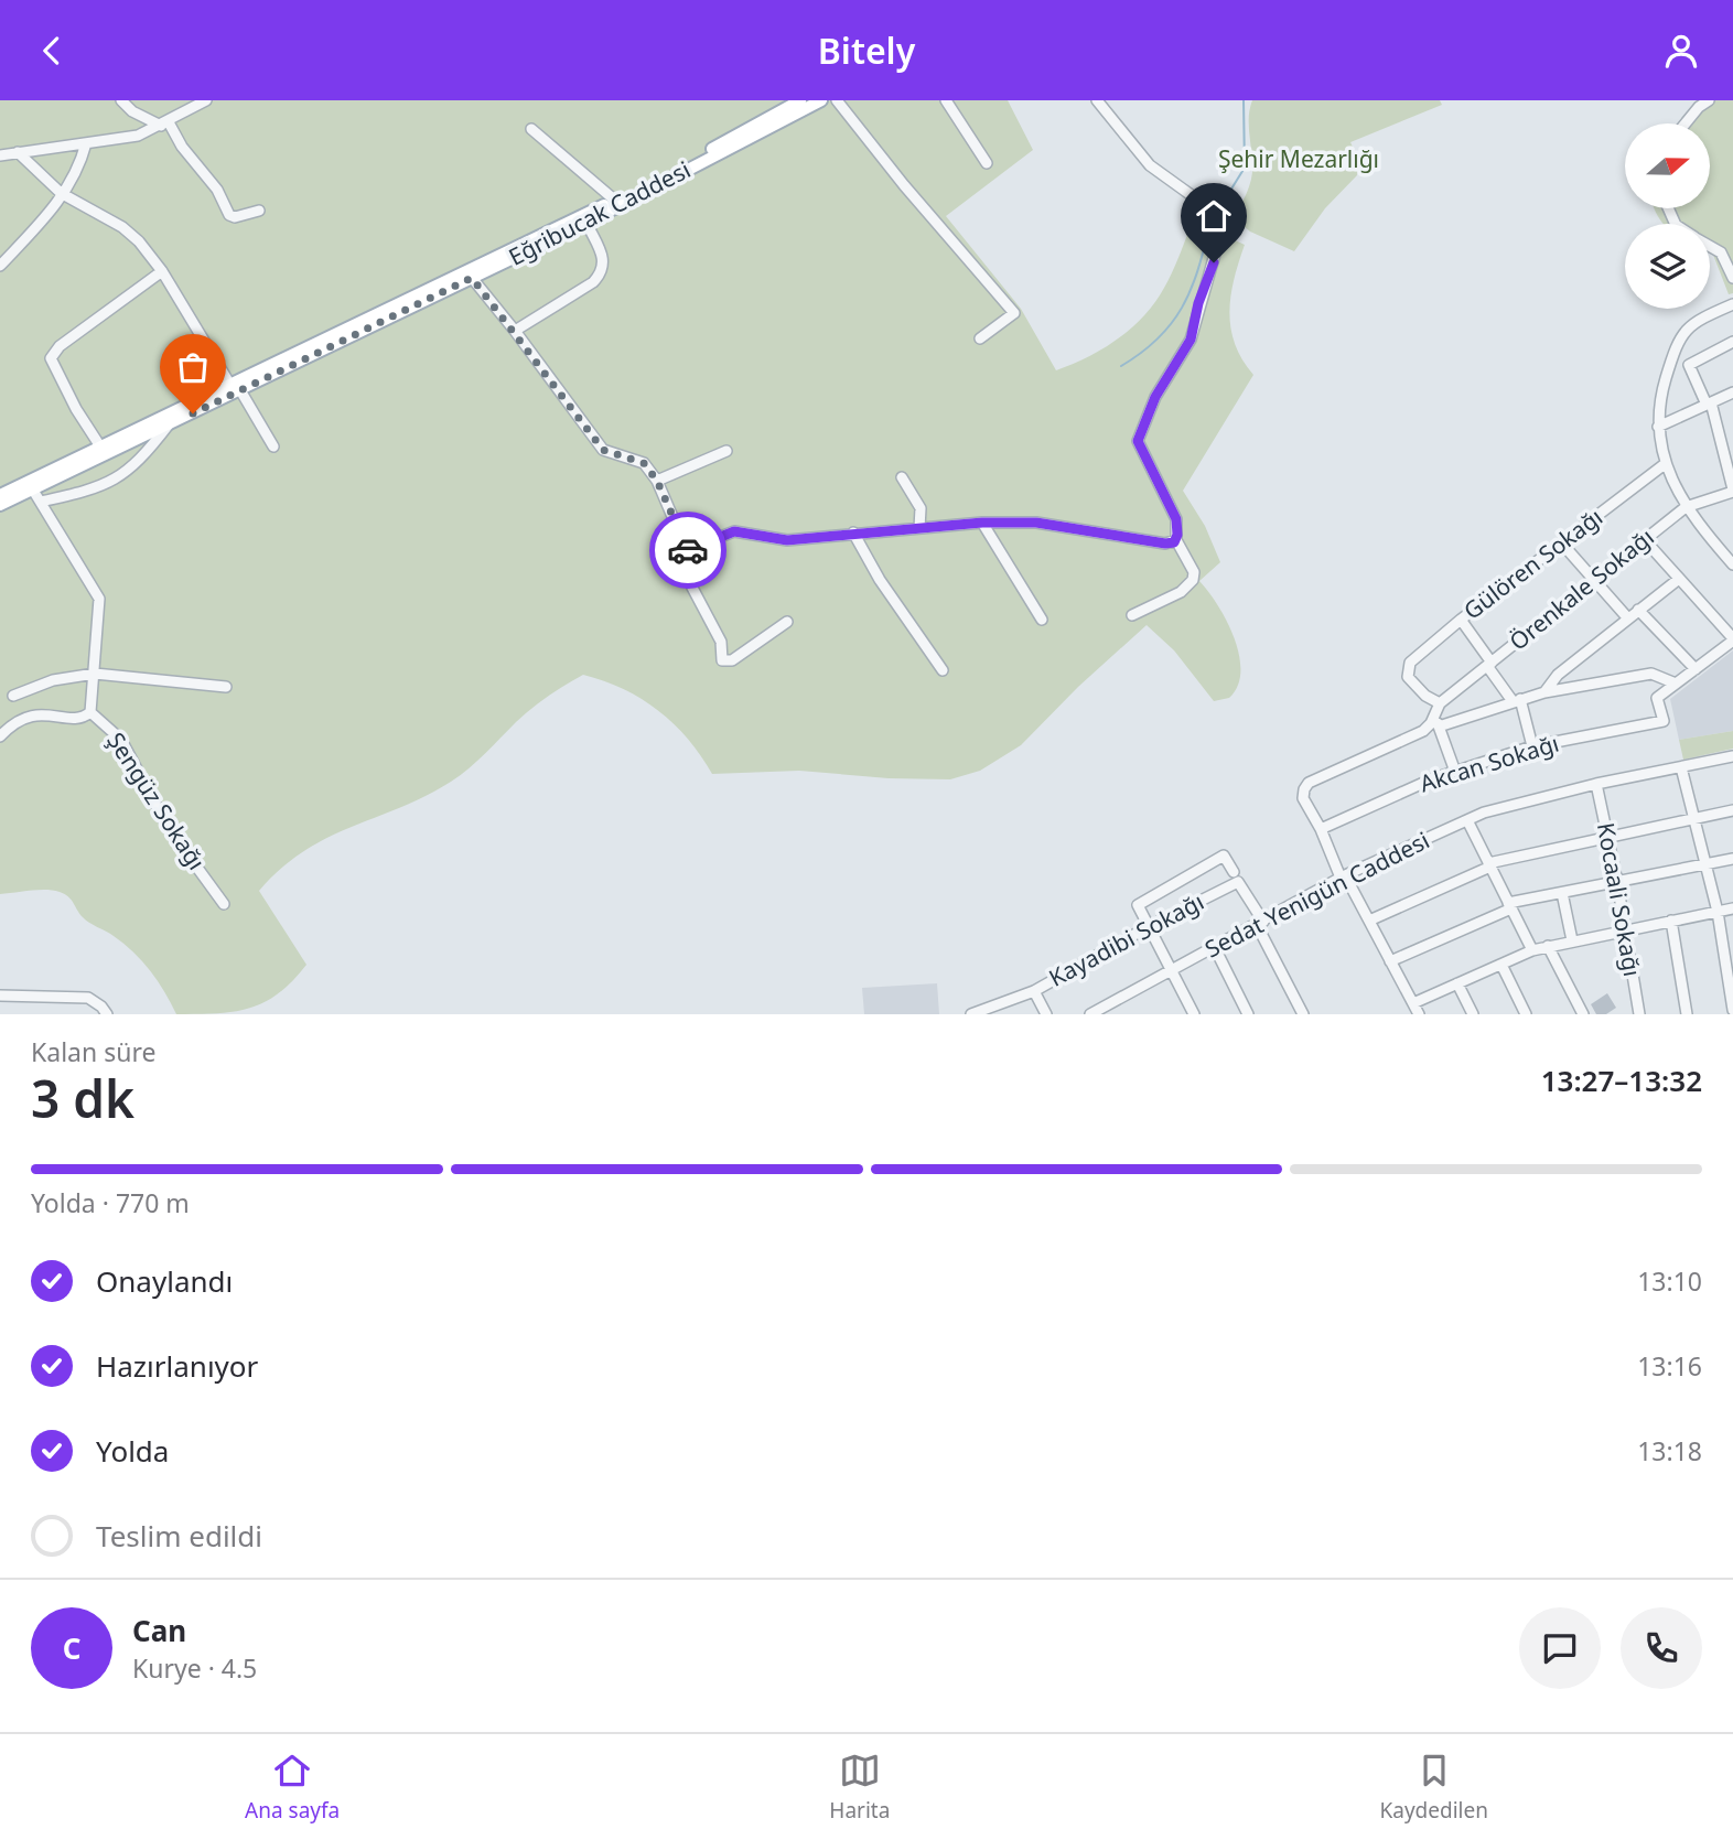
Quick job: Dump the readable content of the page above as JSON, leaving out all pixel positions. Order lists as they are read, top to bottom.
{
  "streets": {
    "main road": ["Eğribucak Caddesi"],
    "street": [
      "Gülören Sokağı",
      "Örenkale Sokağı",
      "Akcan Sokağı",
      "Şengüz Sokağı",
      "Sedat Yenigün Caddesi",
      "Kocaali Sokağı",
      "Kayadibi Sokağı"
    ]
  },
  "crossings": [
    ["Eğribucak Caddesi", "Şengüz Sokağı"],
    ["Gülören Sokağı", "Örenkale Sokağı"],
    ["Sedat Yenigün Caddesi", "Kocaali Sokağı"],
    ["Sedat Yenigün Caddesi", "Kayadibi Sokağı"]
  ],
  "parks": ["Şehir Mezarlığı"],
  "north": "right",
  "page": {
    "header": "Bitely",
    "heading": ["3 dk", "Kalan süre", "13:27–13:32"],
    "panel": ["Can", "Kurye · 4.5"],
    "bar": "Yolda · 770 m",
    "list": [
      ["Onaylandı", "13:10"],
      ["Hazırlanıyor", "13:16"],
      ["Yolda", "13:18"],
      "Teslim edildi"
    ],
    "round": "C",
    "tabs": ["Ana sayfa", "Harita", "Kaydedilen"]
  }
}
